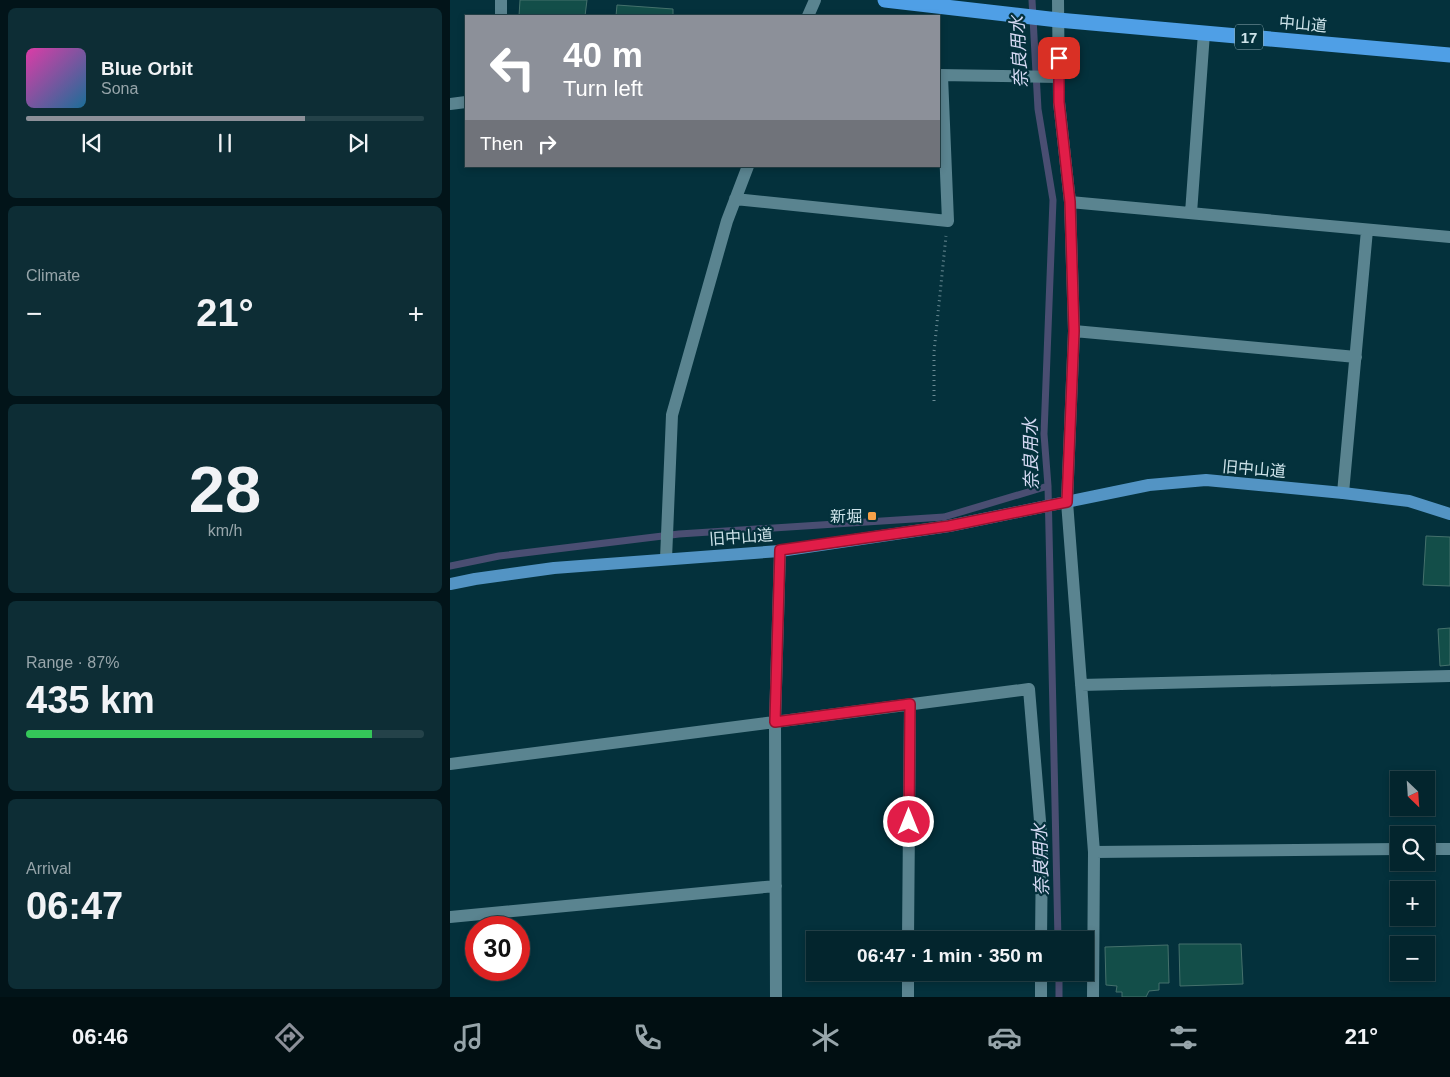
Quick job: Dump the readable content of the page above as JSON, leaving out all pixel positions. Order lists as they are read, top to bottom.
{
  "streets": {
    "highway": ["中山道", "17"],
    "main road": ["旧中山道"]
  },
  "water": ["奈良用水"],
  "places": {
    "transit": ["新堀"]
  },
  "north": "bottom right",
  "page": {
    "turn": ["40 m", "Turn left"],
    "song": ["Blue Orbit", "Sona"],
    "then": "Then",
    "tile": [
      "Climate",
      ["28", "km/h"],
      ["Range · 87%", "435 km"],
      ["Arrival", "06:47"]
    ],
    "heat": ["−", "21°", "+"],
    "map_buttons": ["+", "−"],
    "limit": "30",
    "trip": "06:47 · 1 min · 350 m",
    "tabs": ["06:46", "21°"]
  }
}
